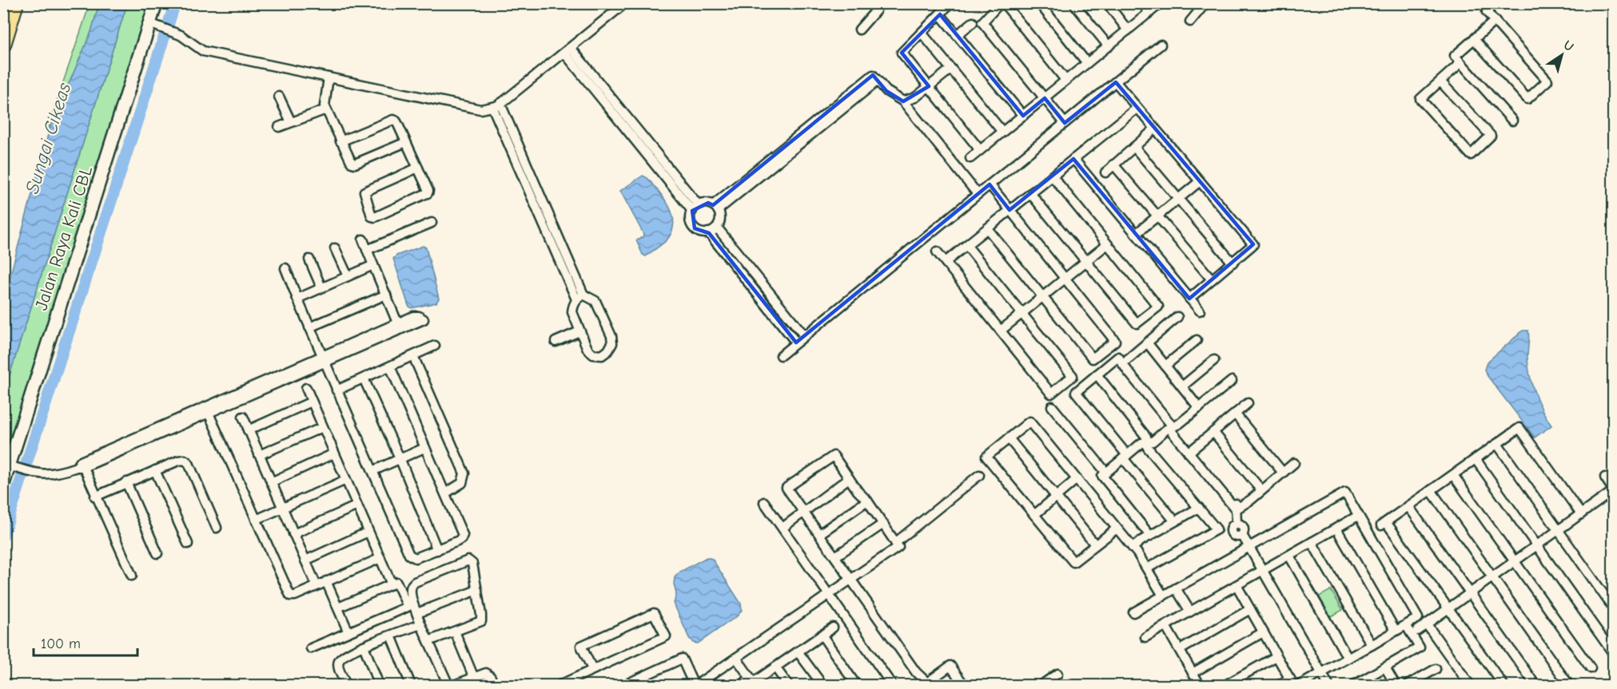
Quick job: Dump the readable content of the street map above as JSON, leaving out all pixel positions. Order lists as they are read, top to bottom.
{
  "streets": {
    "main road": ["Jalan Raya Kali CBL"]
  },
  "water": ["Sungai Cikeas"],
  "scale_bar": "100 m",
  "north": "top right"
}
